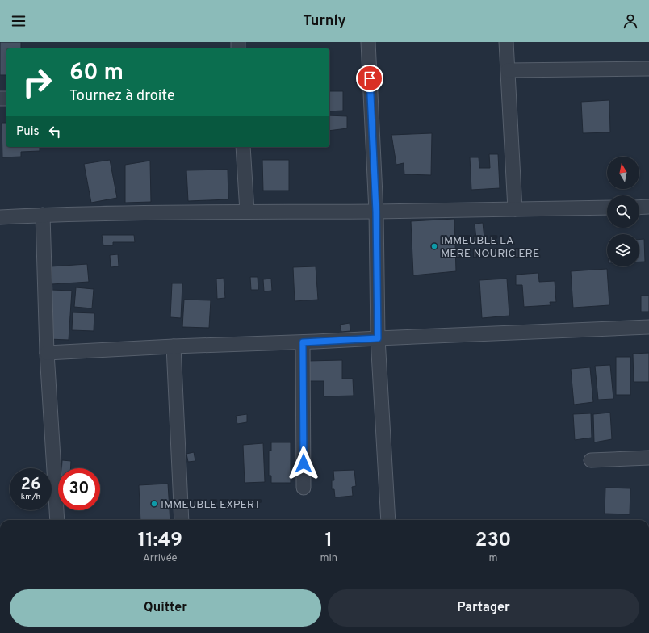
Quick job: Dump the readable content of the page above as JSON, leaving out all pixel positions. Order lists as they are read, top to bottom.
{
  "places": ["IMMEUBLE LA MERE NOURICIERE", "IMMEUBLE EXPERT"],
  "north": "top",
  "page": {
    "header": "Turnly",
    "turn": ["60 m", "Tournez à droite"],
    "then": "Puis",
    "speed": "26 km/h",
    "limit": "30",
    "eta": [
      "11:49",
      "Arrivée",
      "1",
      "min",
      "230",
      "m"
    ],
    "buttons": ["Quitter", "Partager"]
  }
}
